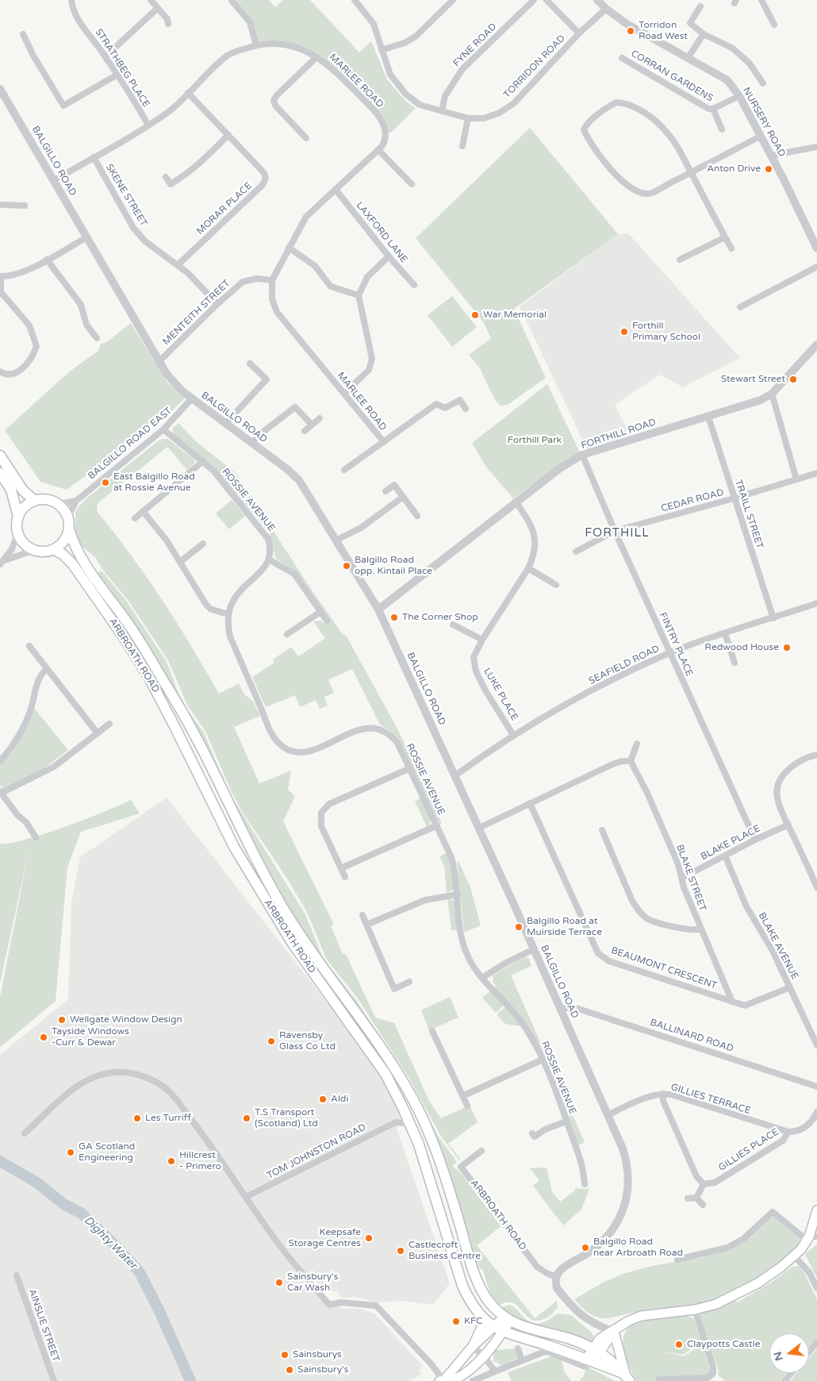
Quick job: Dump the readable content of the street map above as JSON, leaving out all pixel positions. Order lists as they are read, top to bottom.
{
  "streets": {
    "main road": ["ARBROATH ROAD"],
    "street": [
      "FYNE ROAD",
      "TORRIDON ROAD",
      "STRATHBEG PLACE",
      "CORRAN GARDENS",
      "MARLEE ROAD",
      "NURSERY ROAD",
      "BALGILLO ROAD",
      "SKENE STREET",
      "MORAR PLACE",
      "LAXFORD LANE",
      "MENTEITH STREET",
      "FORTHILL ROAD",
      "BALGILLO ROAD EAST",
      "ROSSIE AVENUE",
      "CEDAR ROAD",
      "TRAILL STREET",
      "FINTRY PLACE",
      "SEAFIELD ROAD",
      "LUKE PLACE",
      "BLAKE PLACE",
      "BLAKE STREET",
      "BLAKE AVENUE",
      "BEAUMONT CRESCENT",
      "BALLINARD ROAD",
      "GILLIES TERRACE",
      "GILLIES PLACE",
      "TOM JOHNSTON ROAD",
      "AINSLIE STREET"
    ]
  },
  "crossings": [
    ["FYNE ROAD", "TORRIDON ROAD"],
    ["TORRIDON ROAD", "NURSERY ROAD"],
    ["STRATHBEG PLACE", "MARLEE ROAD"],
    ["CORRAN GARDENS", "NURSERY ROAD"],
    ["MARLEE ROAD", "BALGILLO ROAD"],
    ["MARLEE ROAD", "SKENE STREET"],
    ["MARLEE ROAD", "MORAR PLACE"],
    ["MARLEE ROAD", "LAXFORD LANE"],
    ["MARLEE ROAD", "MENTEITH STREET"],
    ["BALGILLO ROAD", "MENTEITH STREET"],
    ["BALGILLO ROAD", "FORTHILL ROAD"],
    ["BALGILLO ROAD", "BALGILLO ROAD EAST"],
    ["BALGILLO ROAD", "ARBROATH ROAD"],
    ["BALGILLO ROAD", "SEAFIELD ROAD"],
    ["BALGILLO ROAD", "BALLINARD ROAD"],
    ["BALGILLO ROAD", "GILLIES TERRACE"],
    ["SKENE STREET", "MORAR PLACE"],
    ["SKENE STREET", "MENTEITH STREET"],
    ["FORTHILL ROAD", "TRAILL STREET"],
    ["FORTHILL ROAD", "FINTRY PLACE"],
    ["FORTHILL ROAD", "LUKE PLACE"],
    ["BALGILLO ROAD EAST", "ROSSIE AVENUE"],
    ["BALGILLO ROAD EAST", "ARBROATH ROAD"],
    ["CEDAR ROAD", "TRAILL STREET"],
    ["CEDAR ROAD", "FINTRY PLACE"],
    ["TRAILL STREET", "SEAFIELD ROAD"],
    ["FINTRY PLACE", "SEAFIELD ROAD"],
    ["FINTRY PLACE", "BLAKE PLACE"],
    ["SEAFIELD ROAD", "LUKE PLACE"],
    ["BLAKE PLACE", "BLAKE STREET"],
    ["BLAKE PLACE", "BLAKE AVENUE"],
    ["BLAKE STREET", "BEAUMONT CRESCENT"],
    ["BLAKE AVENUE", "BEAUMONT CRESCENT"],
    ["GILLIES TERRACE", "GILLIES PLACE"]
  ],
  "districts": ["FORTHILL"],
  "water": ["Dighty Water"],
  "parks": ["Forthill Park"],
  "places": [
    "Torridon Road West",
    "Anton Drive",
    "War Memorial",
    "Forthill Primary School",
    "Stewart Street",
    "East Balgillo Road at Rossie Avenue",
    "Balgillo Road opp. Kintail Place",
    "The Corner Shop",
    "Redwood House",
    "Balgillo Road at Muirside Terrace",
    "Wellgate Window Design",
    "Tayside Windows -Curr & Dewar",
    "Ravensby Glass Co Ltd",
    "Aldi",
    "Les Turriff",
    "T.S Transport (Scotland) Ltd",
    "GA Scotland Engineering",
    "Hillcrest - Primero",
    "Keepsafe Storage Centres",
    "Balgillo Road near Arbroath Road",
    "Castlecroft Business Centre",
    "Sainsbury's Car Wash",
    "KFC",
    "Claypotts Castle",
    "Sainsburys",
    "Sainsbury's"
  ],
  "north": "left"
}
